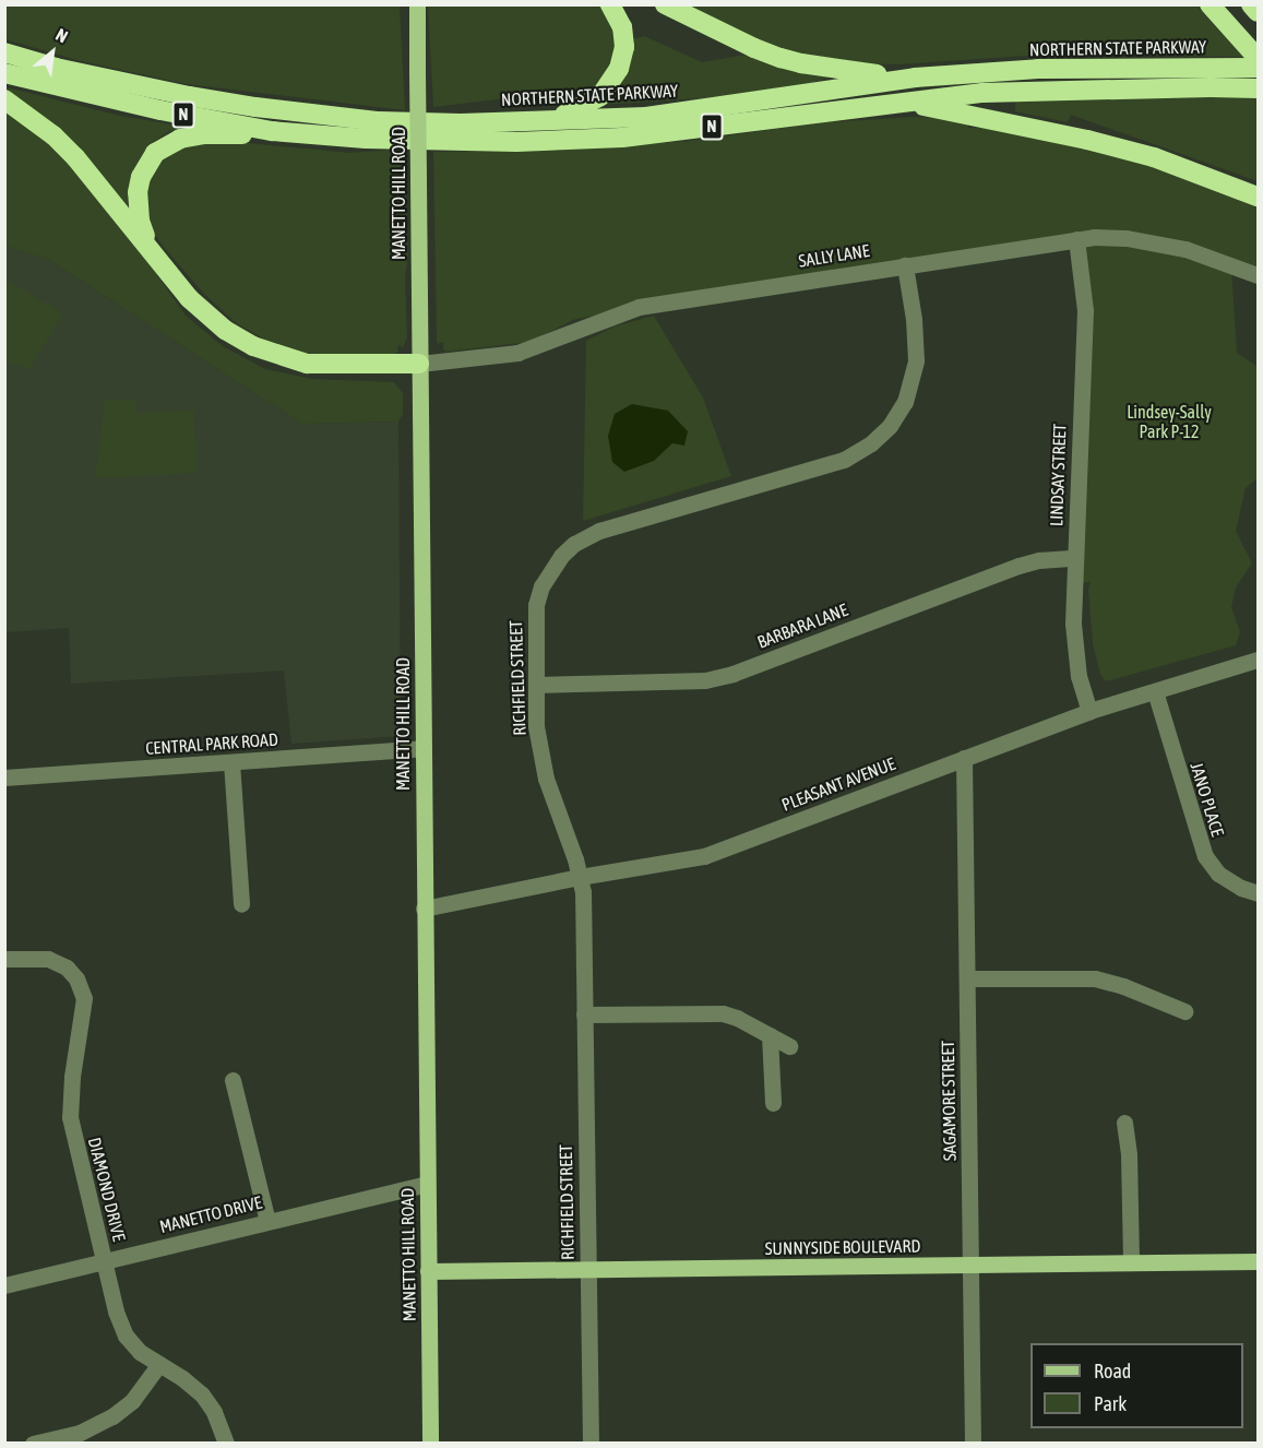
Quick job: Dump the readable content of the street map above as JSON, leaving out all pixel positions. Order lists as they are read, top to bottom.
{
  "streets": {
    "highway": ["NORTHERN STATE PARKWAY", "N"],
    "main road": ["MANETTO HILL ROAD", "SUNNYSIDE BOULEVARD"],
    "street": [
      "SALLY LANE",
      "LINDSAY STREET",
      "BARBARA LANE",
      "RICHFIELD STREET",
      "CENTRAL PARK ROAD",
      "PLEASANT AVENUE",
      "JANO PLACE",
      "SAGAMORE STREET",
      "DIAMOND DRIVE",
      "MANETTO DRIVE"
    ]
  },
  "crossings": [
    ["MANETTO HILL ROAD", "SALLY LANE"],
    ["MANETTO HILL ROAD", "CENTRAL PARK ROAD"],
    ["MANETTO HILL ROAD", "PLEASANT AVENUE"],
    ["MANETTO HILL ROAD", "MANETTO DRIVE"],
    ["MANETTO HILL ROAD", "SUNNYSIDE BOULEVARD"],
    ["SALLY LANE", "LINDSAY STREET"],
    ["SALLY LANE", "RICHFIELD STREET"],
    ["LINDSAY STREET", "BARBARA LANE"],
    ["LINDSAY STREET", "PLEASANT AVENUE"],
    ["BARBARA LANE", "RICHFIELD STREET"],
    ["RICHFIELD STREET", "PLEASANT AVENUE"],
    ["RICHFIELD STREET", "SUNNYSIDE BOULEVARD"],
    ["PLEASANT AVENUE", "JANO PLACE"],
    ["PLEASANT AVENUE", "SAGAMORE STREET"],
    ["SAGAMORE STREET", "SUNNYSIDE BOULEVARD"],
    ["DIAMOND DRIVE", "MANETTO DRIVE"]
  ],
  "parks": ["Lindsey-Sally Park P-12"],
  "legend": ["Road", "Park"],
  "north": "top right"
}
